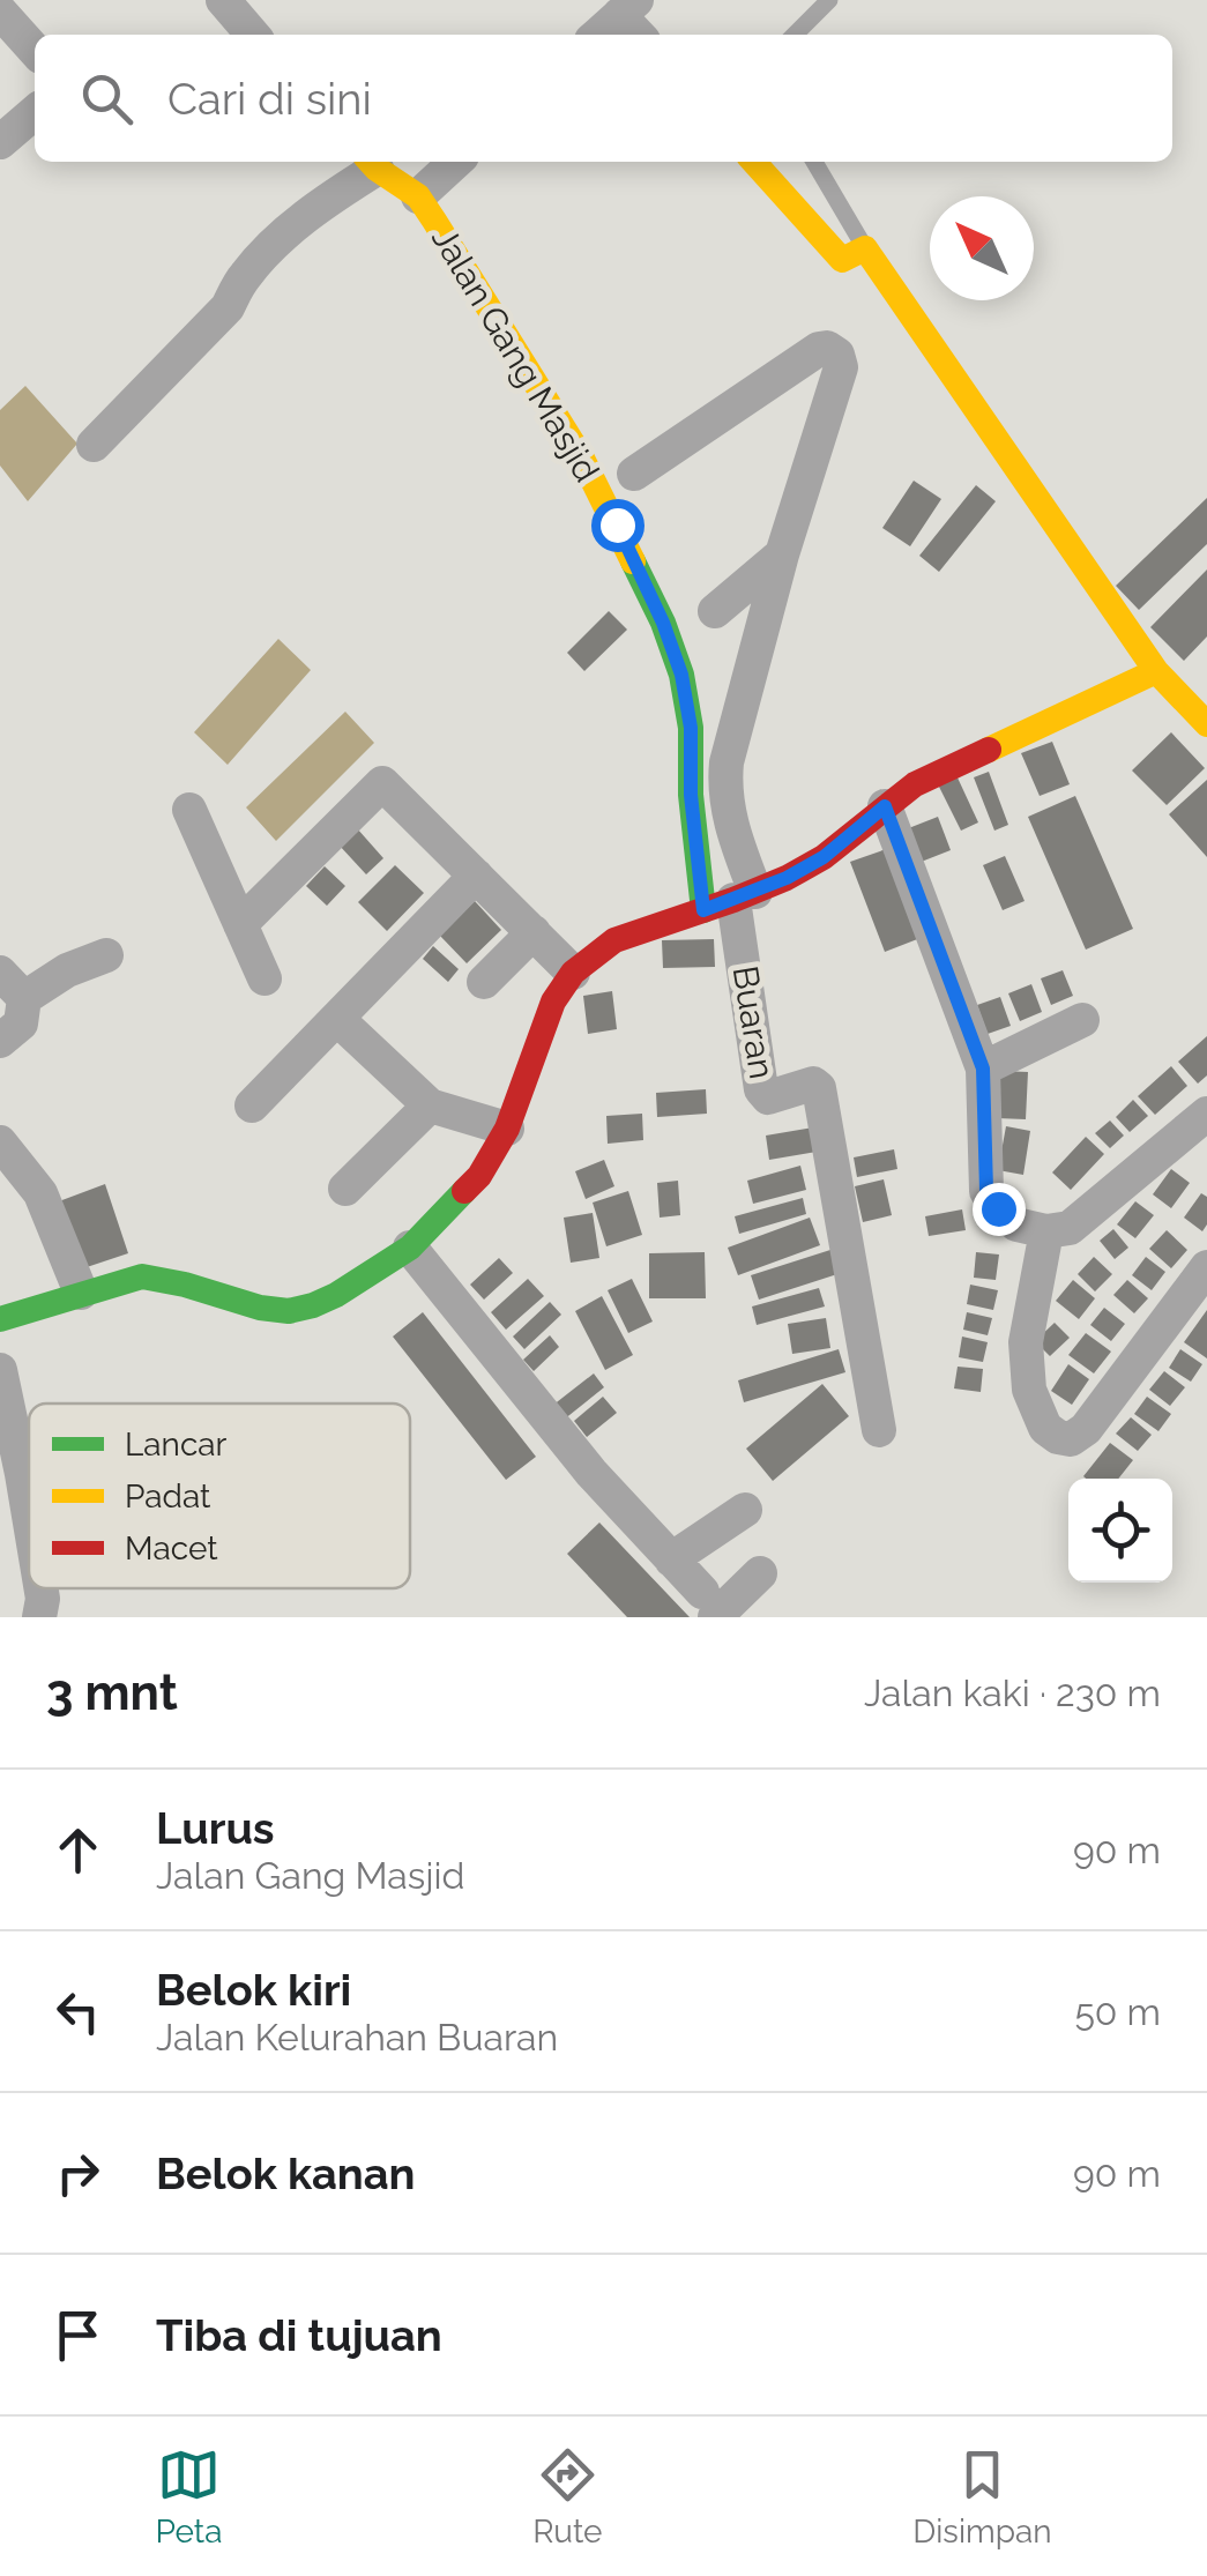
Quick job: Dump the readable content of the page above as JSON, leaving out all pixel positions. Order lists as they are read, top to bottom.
{
  "streets": {
    "street": ["Jalan Gang Masjid", "Buaran"]
  },
  "crossings": [
    ["Jalan Gang Masjid", "Buaran"]
  ],
  "legend": ["Lancar", "Padat", "Macet"],
  "north": "top left",
  "page": {
    "search": "Cari di sini",
    "heading": ["3 mnt", "Jalan kaki · 230 m"],
    "list": [
      ["Lurus", "Jalan Gang Masjid", "90 m"],
      ["Belok kiri", "Jalan Kelurahan Buaran", "50 m"],
      ["Belok kanan", "90 m"],
      "Tiba di tujuan"
    ],
    "nav": ["Peta", "Rute", "Disimpan"]
  }
}
